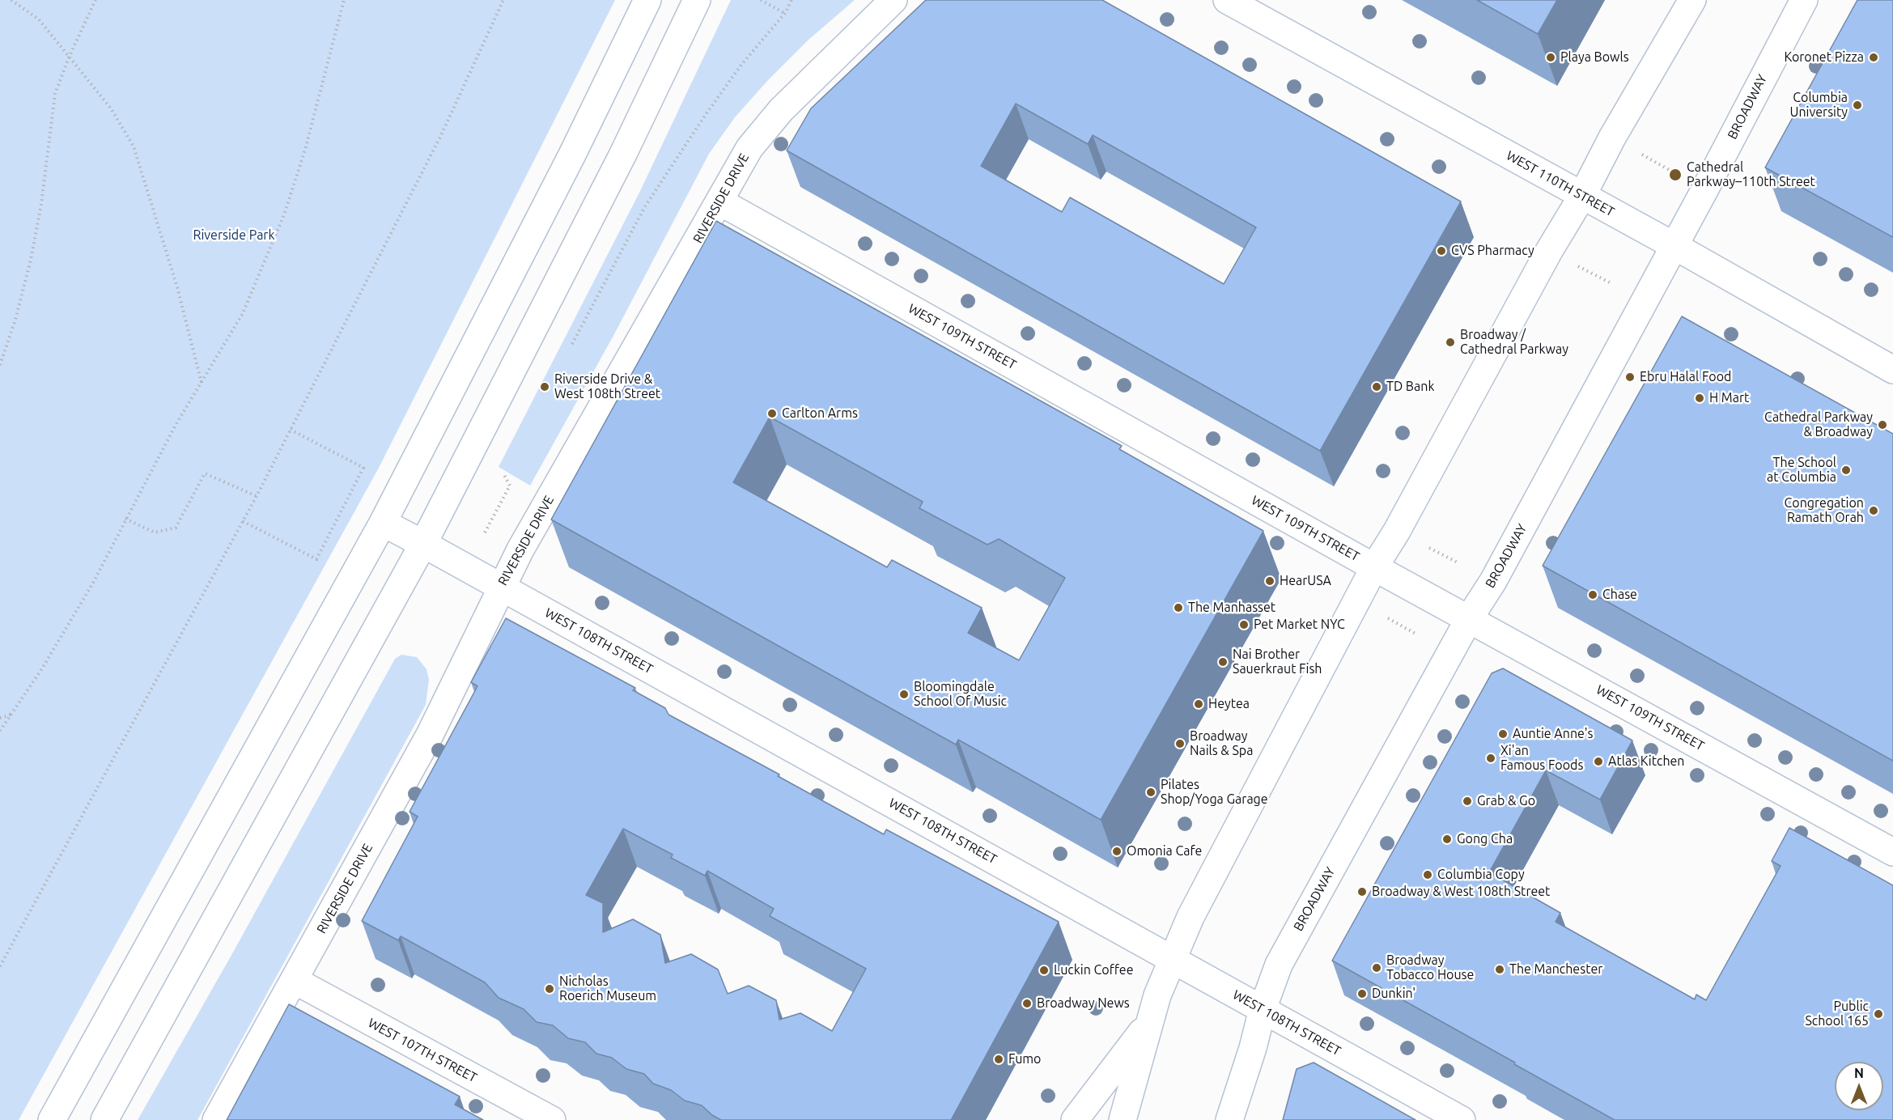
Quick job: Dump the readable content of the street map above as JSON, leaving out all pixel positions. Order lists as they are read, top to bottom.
{
  "streets": {
    "main road": [
      "BROADWAY",
      "WEST 110TH STREET",
      "RIVERSIDE DRIVE",
      "WEST 109TH STREET",
      "WEST 108TH STREET",
      "WEST 107TH STREET"
    ]
  },
  "crossings": [
    ["BROADWAY", "WEST 110TH STREET"],
    ["BROADWAY", "WEST 109TH STREET"],
    ["BROADWAY", "WEST 108TH STREET"],
    ["RIVERSIDE DRIVE", "WEST 109TH STREET"],
    ["RIVERSIDE DRIVE", "WEST 108TH STREET"],
    ["RIVERSIDE DRIVE", "WEST 107TH STREET"]
  ],
  "parks": ["Riverside Park"],
  "places": [
    "Playa Bowls",
    "Koronet Pizza",
    "Columbia University",
    "Cathedral Parkway–110th Street",
    "CVS Pharmacy",
    "Broadway / Cathedral Parkway",
    "Ebru Halal Food",
    "Riverside Drive & West 108th Street",
    "TD Bank",
    "H Mart",
    "Carlton Arms",
    "Cathedral Parkway & Broadway",
    "The School at Columbia",
    "Congregation Ramath Orah",
    "HearUSA",
    "Chase",
    "The Manhasset",
    "Pet Market NYC",
    "Nai Brother Sauerkraut Fish",
    "Bloomingdale School Of Music",
    "Heytea",
    "Auntie Anne's",
    "Broadway Nails & Spa",
    "Xi'an Famous Foods",
    "Atlas Kitchen",
    "Pilates Shop/Yoga Garage",
    "Grab & Go",
    "Gong Cha",
    "Omonia Cafe",
    "Columbia Copy",
    "Broadway & West 108th Street",
    "Broadway Tobacco House",
    "The Manchester",
    "Luckin Coffee",
    "Nicholas Roerich Museum",
    "Dunkin'",
    "Broadway News",
    "Public School 165",
    "Fumo"
  ],
  "north": "top"
}
